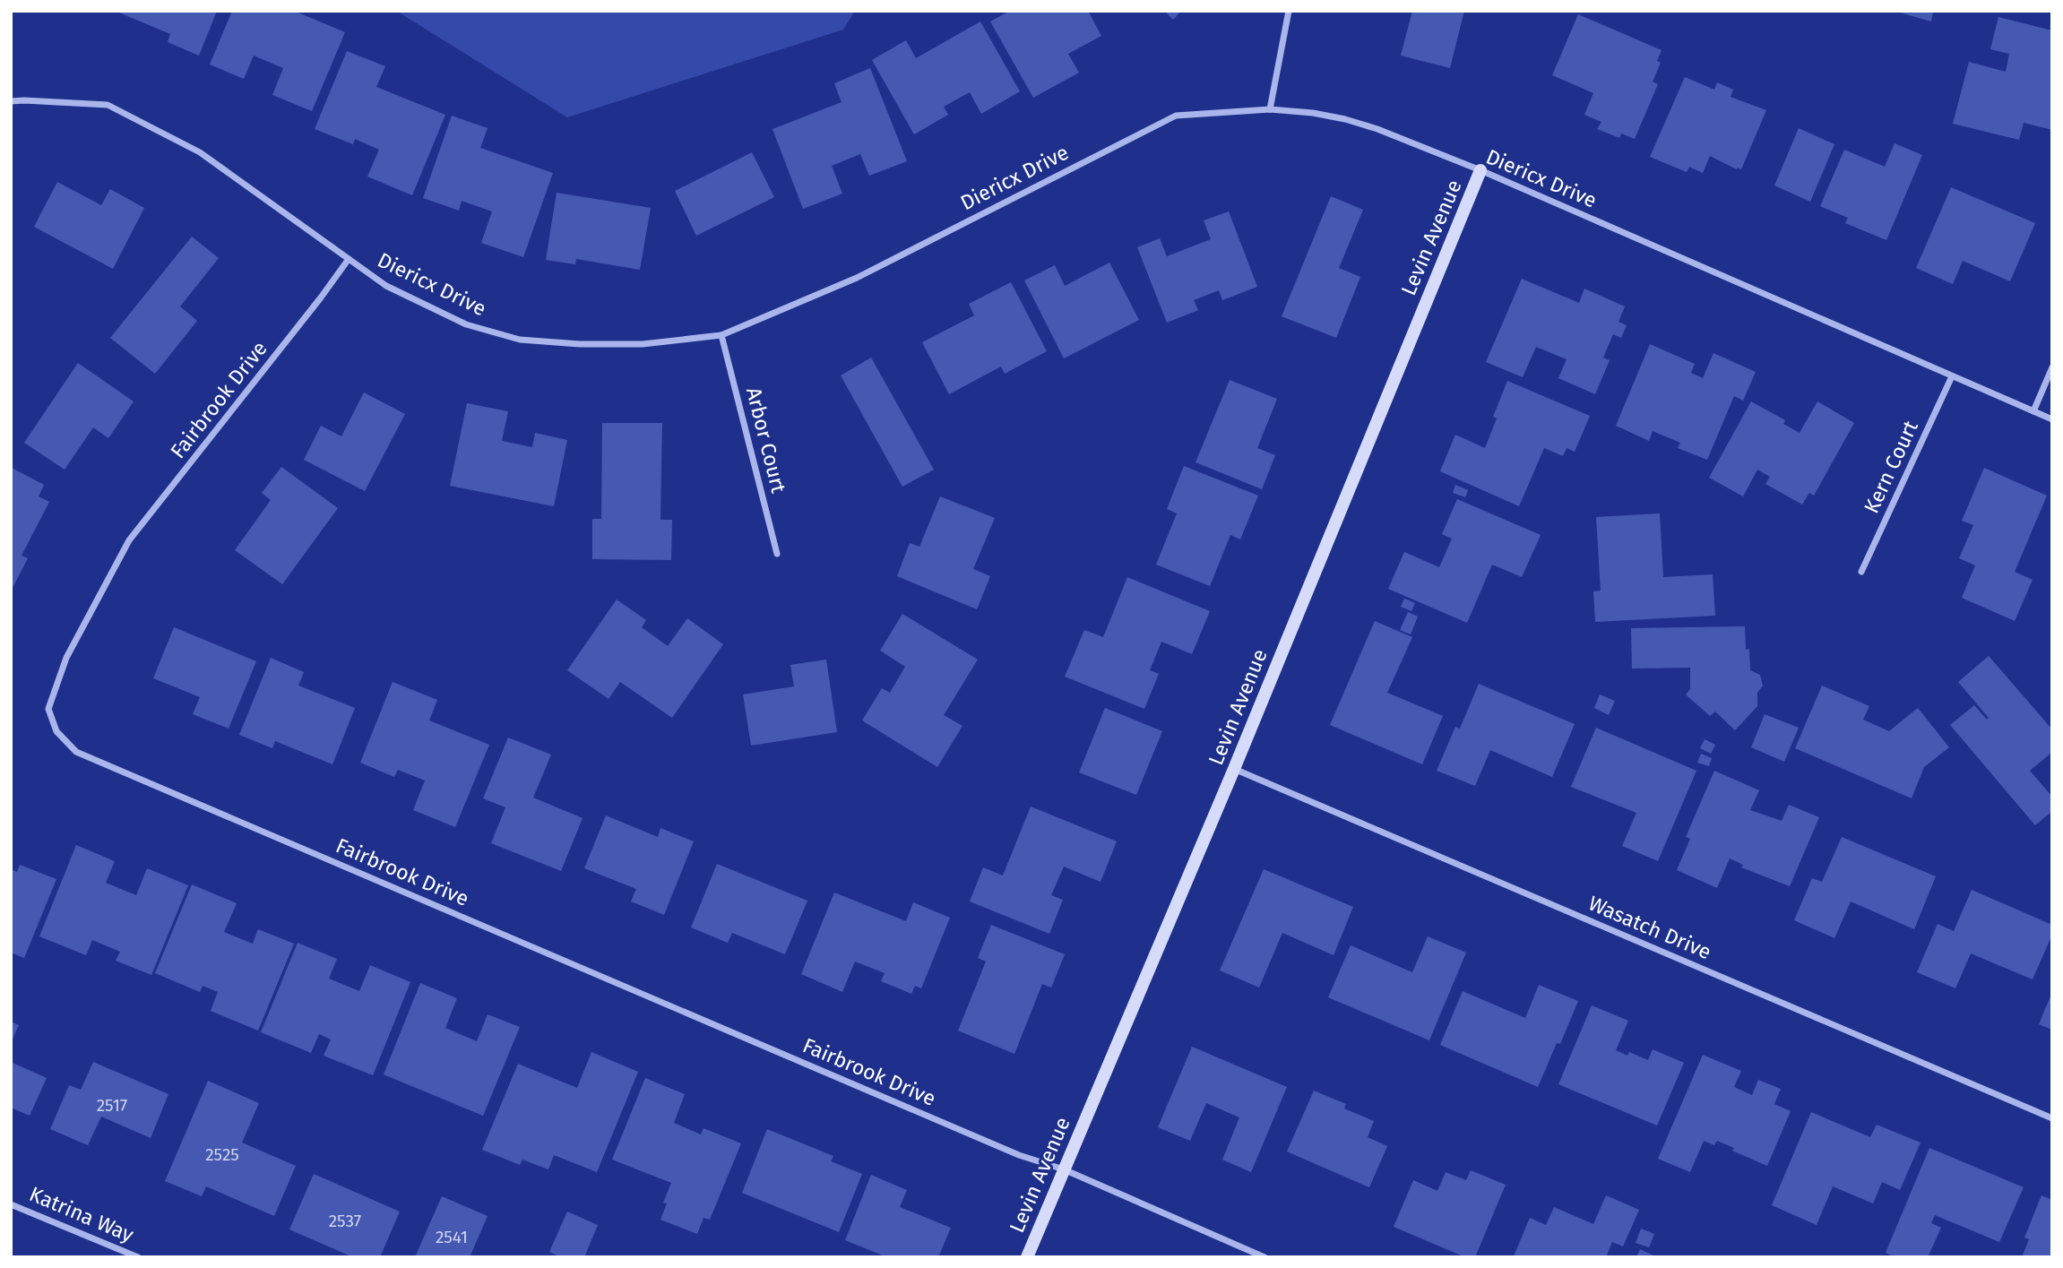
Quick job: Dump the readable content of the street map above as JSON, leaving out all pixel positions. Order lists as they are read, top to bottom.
{
  "streets": {
    "street": [
      "Diericx Drive",
      "Levin Avenue",
      "Fairbrook Drive",
      "Arbor Court",
      "Kern Court",
      "Wasatch Drive",
      "Katrina Way"
    ]
  },
  "crossings": [
    ["Diericx Drive", "Levin Avenue"],
    ["Diericx Drive", "Fairbrook Drive"],
    ["Diericx Drive", "Arbor Court"],
    ["Diericx Drive", "Kern Court"],
    ["Levin Avenue", "Fairbrook Drive"],
    ["Levin Avenue", "Wasatch Drive"]
  ],
  "house_numbers": [
    "2517",
    "2525",
    "2537",
    "2541"
  ]
}
